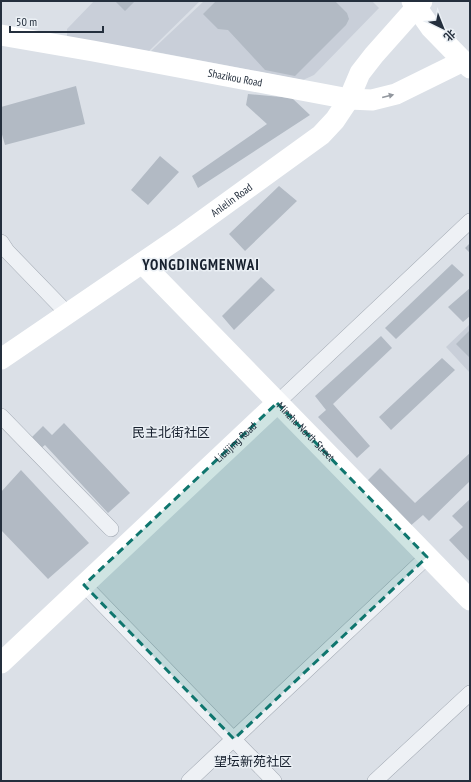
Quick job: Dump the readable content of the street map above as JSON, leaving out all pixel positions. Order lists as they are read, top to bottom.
{
  "streets": {
    "street": [
      "Shazikou Road",
      "Anlelin Road",
      "Minzhu North Street",
      "Liulijing Road"
    ]
  },
  "crossings": [
    ["Shazikou Road", "Anlelin Road"],
    ["Anlelin Road", "Minzhu North Street"],
    ["Minzhu North Street", "Liulijing Road"]
  ],
  "districts": ["YONGDINGMENWAI", "民主北街社区", "望坛新苑社区"],
  "scale_bar": "50 m",
  "north": "bottom right"
}
